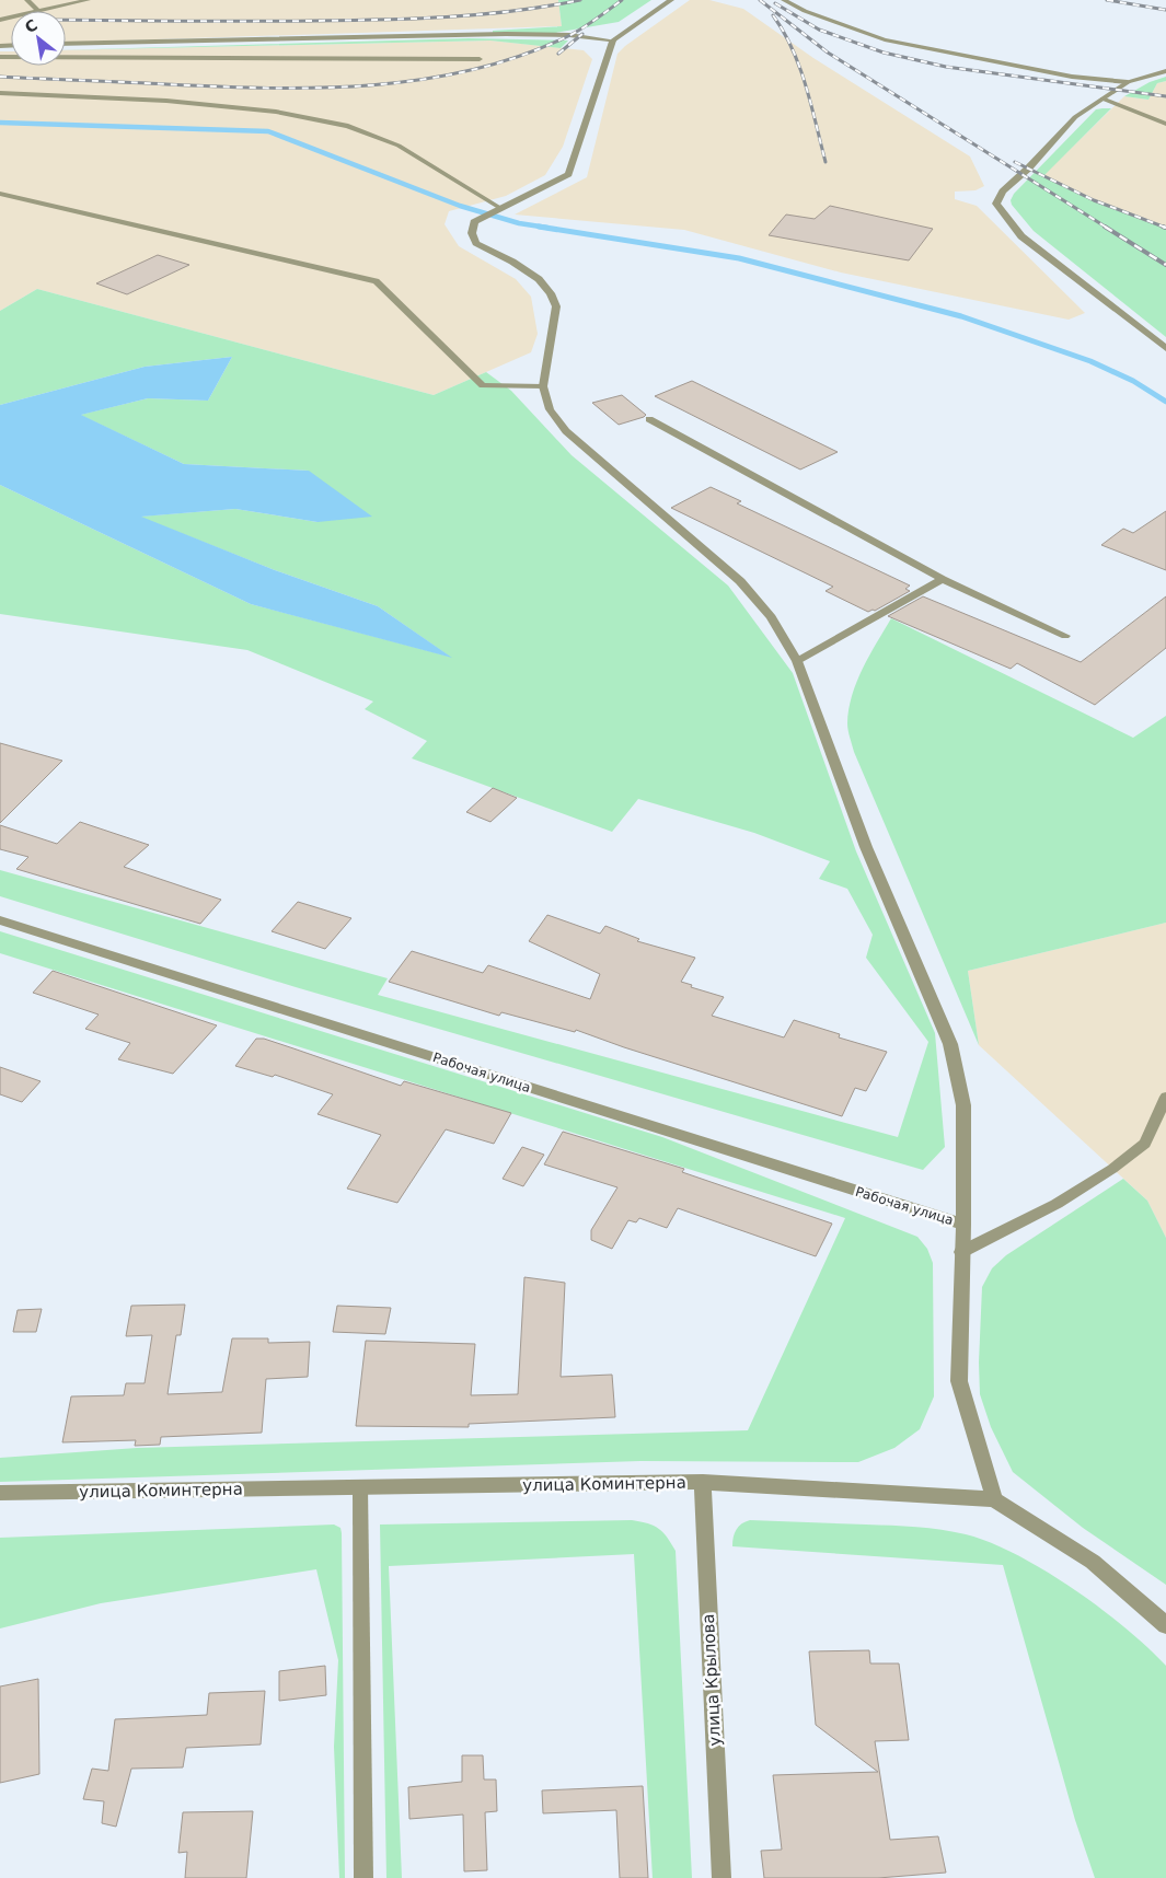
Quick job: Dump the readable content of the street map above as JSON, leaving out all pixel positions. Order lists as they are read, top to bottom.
{
  "streets": {
    "street": ["Рабочая улица", "улица Коминтерна", "улица Крылова"]
  },
  "crossings": [
    ["улица Коминтерна", "улица Крылова"]
  ],
  "north": "top left"
}
